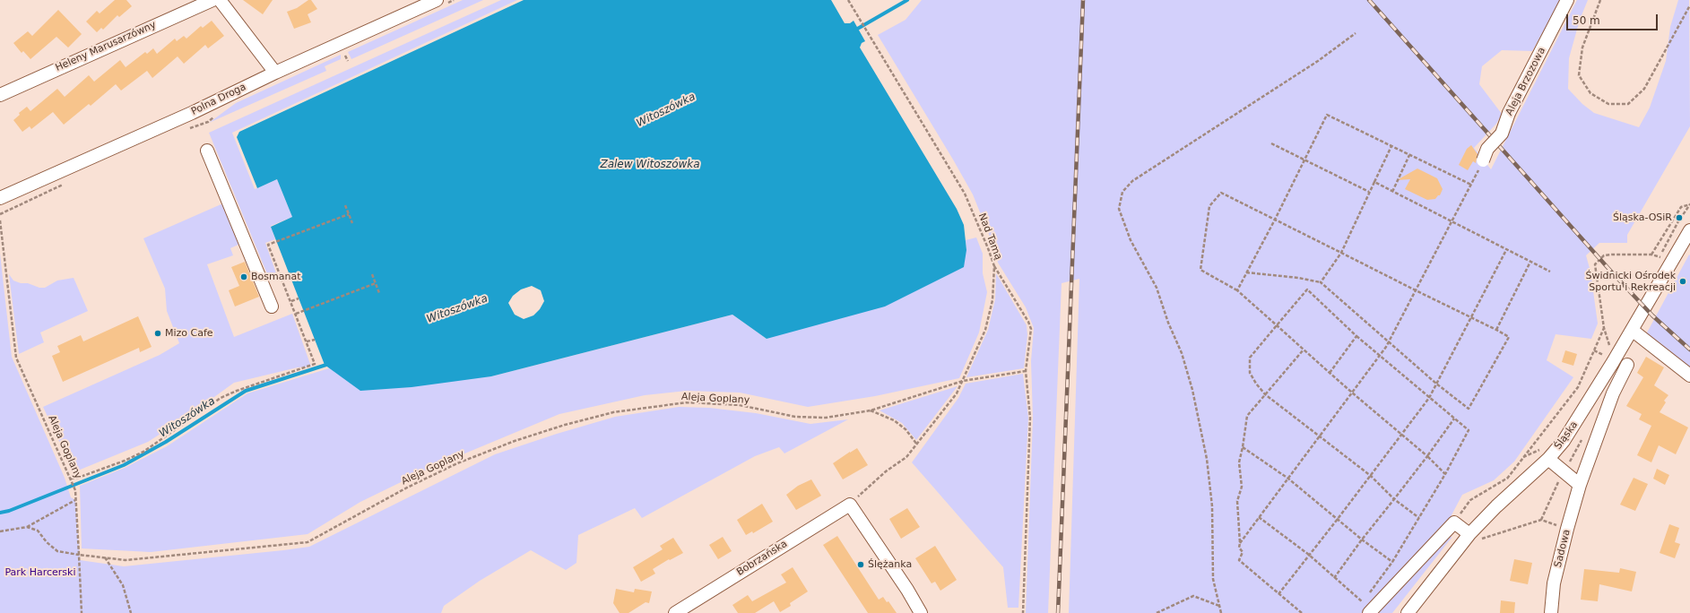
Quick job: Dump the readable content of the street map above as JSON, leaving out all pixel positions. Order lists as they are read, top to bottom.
{
  "streets": {
    "street": [
      "Heleny Marusarzówny",
      "Aleja Brzozowa",
      "Polna Droga",
      "Śląska",
      "Sadowa",
      "Bobrzańska"
    ],
    "path": ["Nad Tamą", "Aleja Goplany"]
  },
  "crossings": [
    ["Nad Tamą", "Aleja Goplany"],
    ["Nad Tamą", "Bobrzańska"]
  ],
  "water": ["Witoszówka", "Zalew Witoszówka"],
  "parks": ["Park Harcerski"],
  "places": [
    "Śląska-OSiR",
    "Bosmanat",
    "Świdnicki Ośrodek Sportu i Rekreacji",
    "Mizo Cafe",
    "Ślężanka"
  ],
  "scale_bar": "50 m"
}
